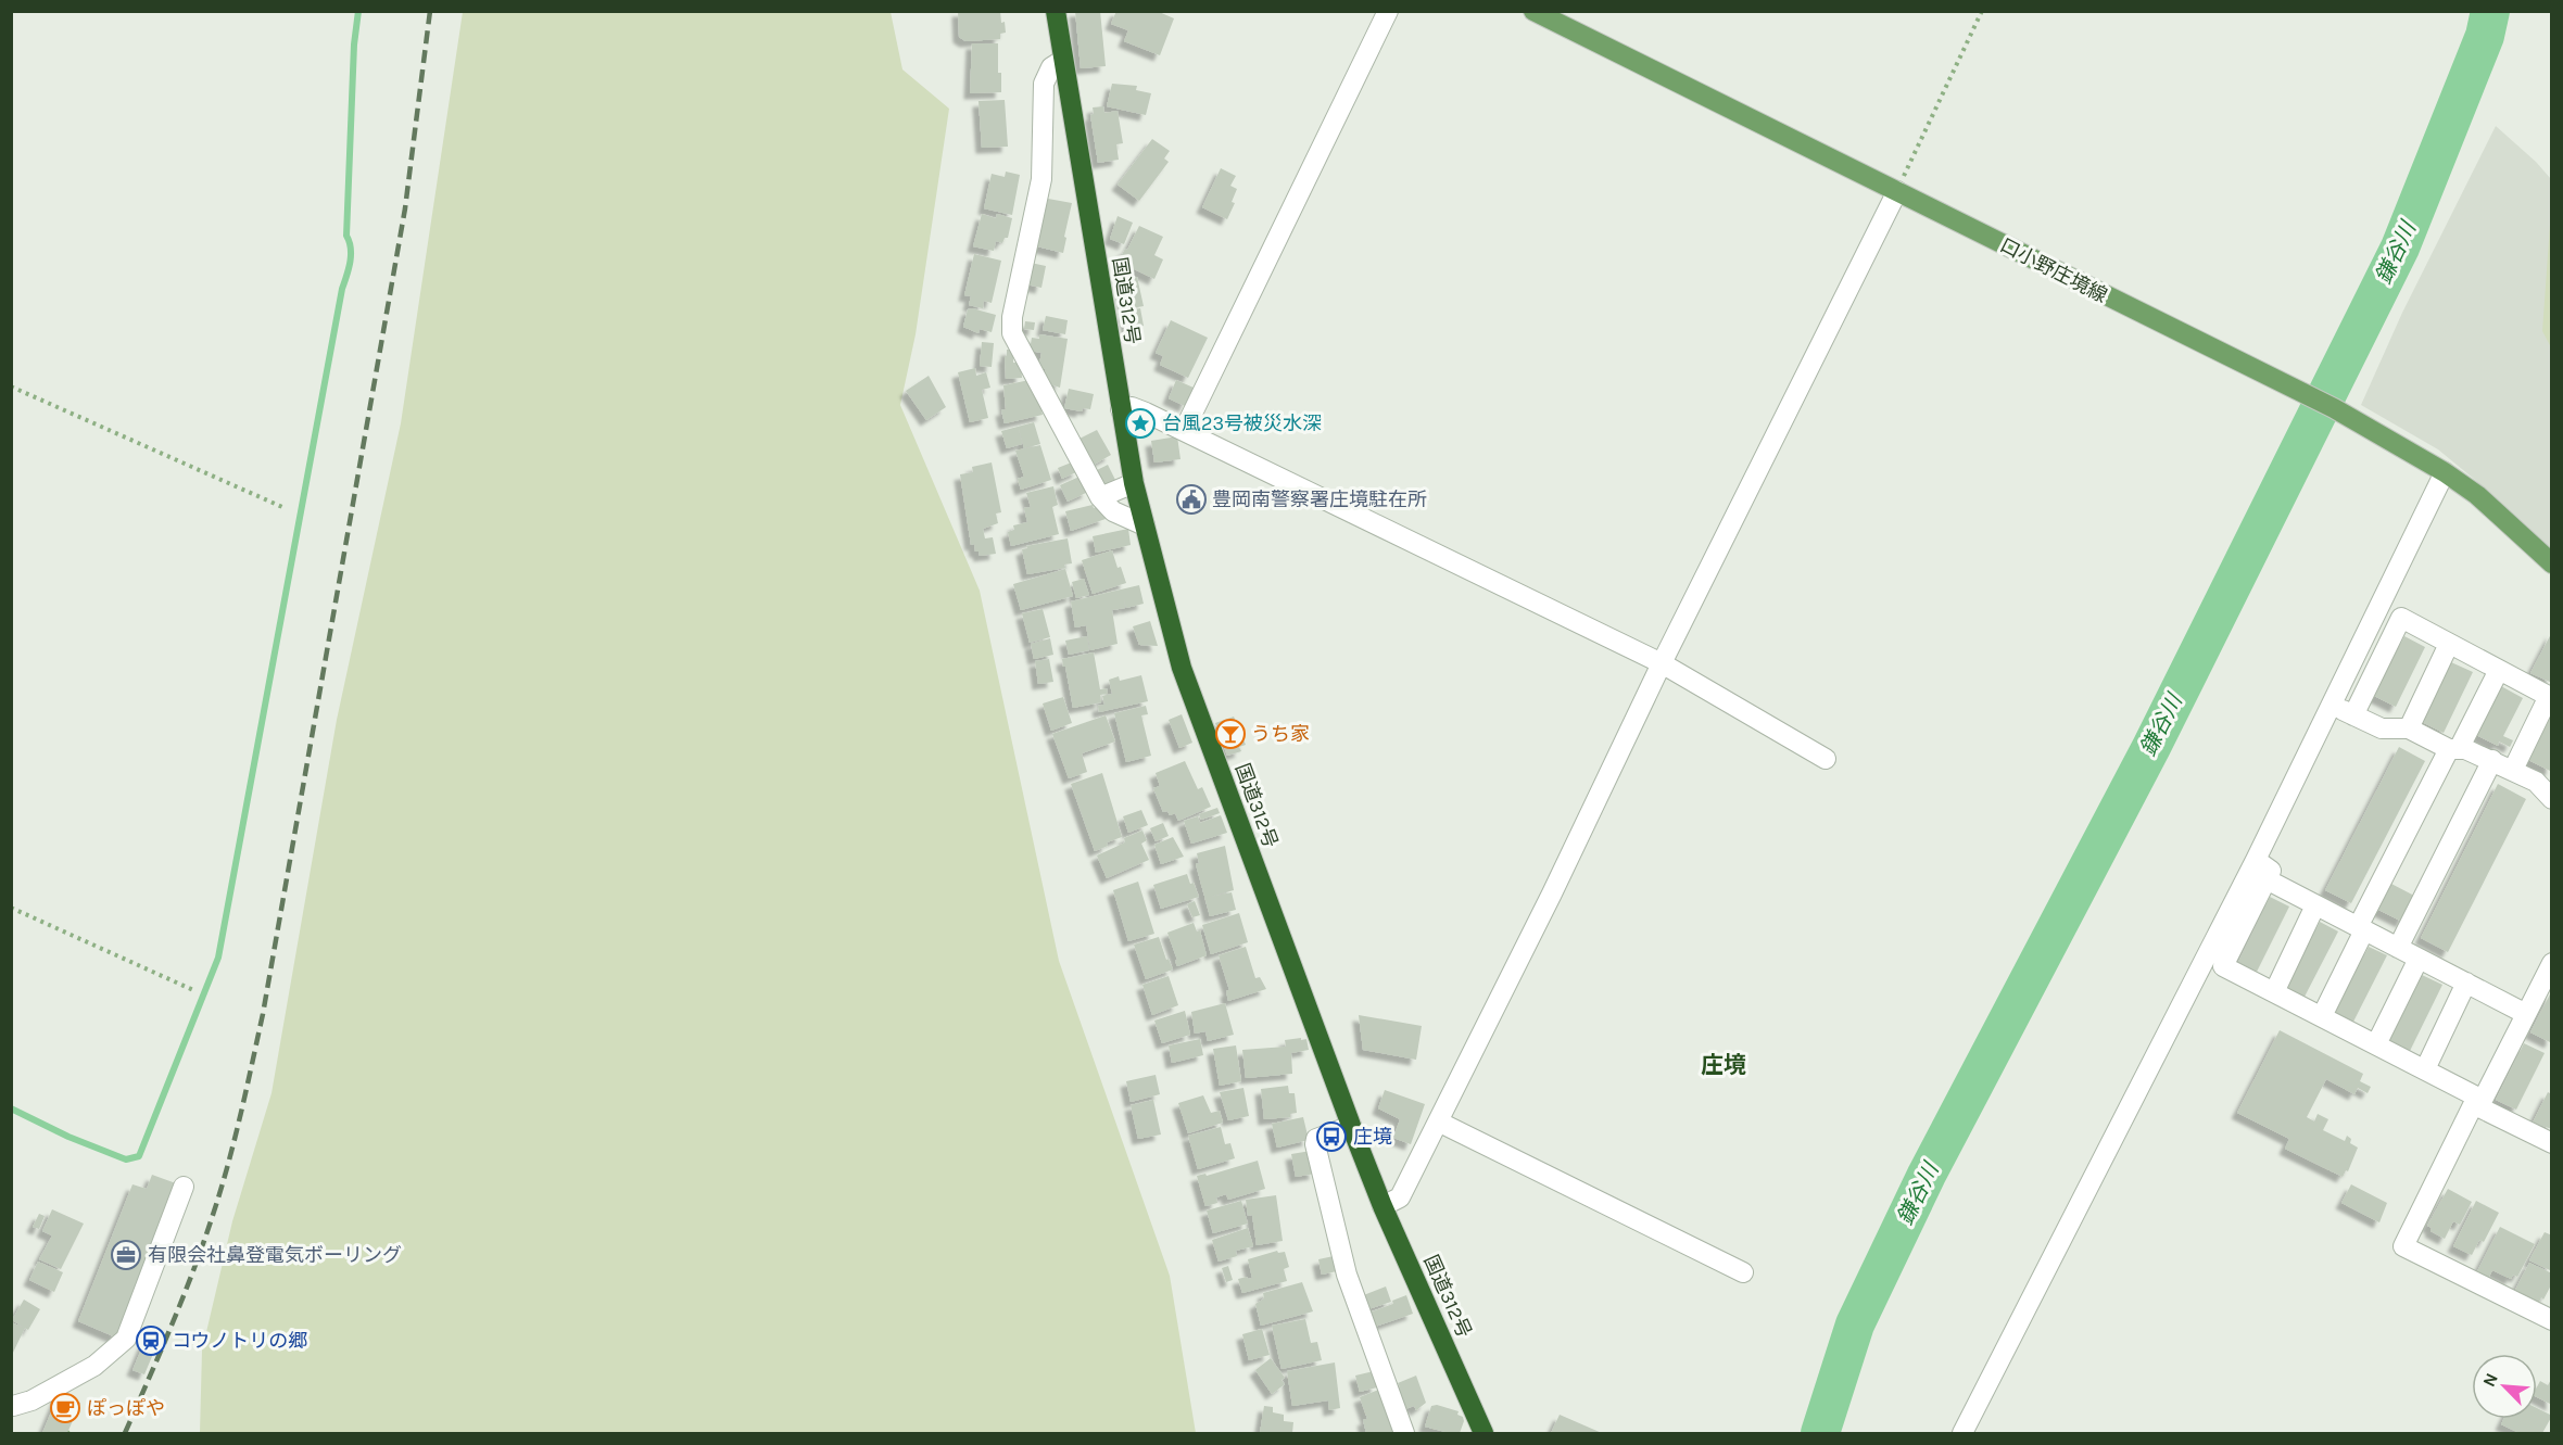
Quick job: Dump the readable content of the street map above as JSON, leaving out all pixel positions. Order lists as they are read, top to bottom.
{
  "streets": {
    "highway": ["国道312号"],
    "main road": ["口小野庄境線"]
  },
  "districts": ["庄境"],
  "water": ["鎌谷川"],
  "places": {
    "place": ["台風23号被災水深"],
    "public building": ["豊岡南警察署庄境駐在所"],
    "bar": ["うち家"],
    "bus stop": ["庄境"],
    "office": ["有限会社鼻登電気ボーリング"],
    "station": ["コウノトリの郷"],
    "cafe": ["ぽっぽや"]
  },
  "north": "top left"
}
